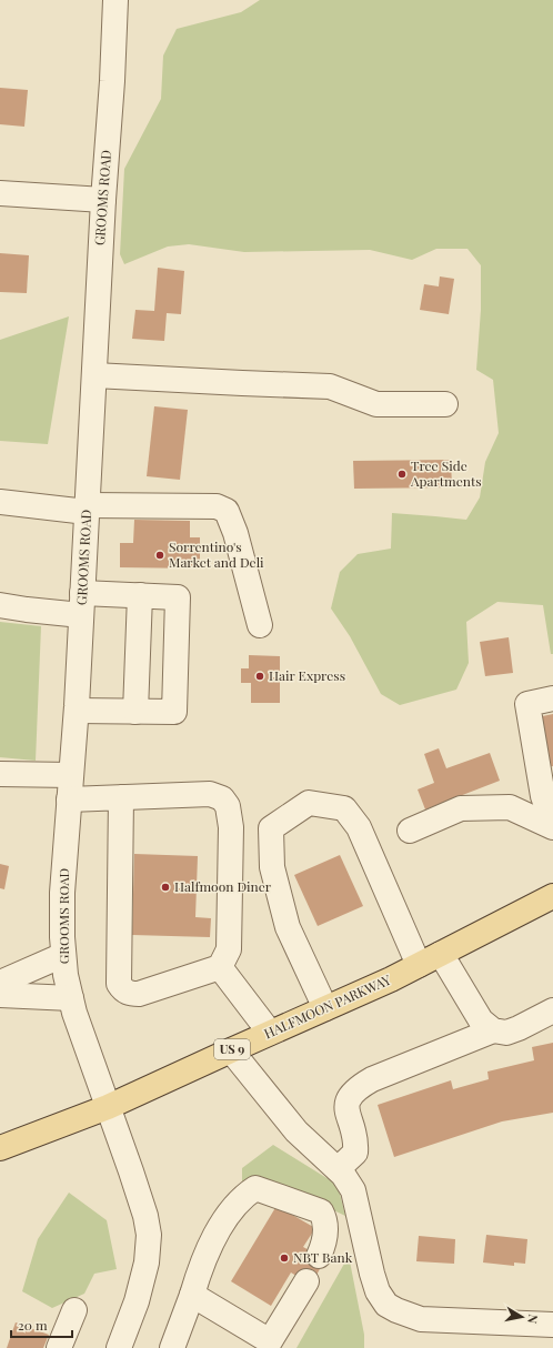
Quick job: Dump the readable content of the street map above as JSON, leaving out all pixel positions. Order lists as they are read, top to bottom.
{
  "streets": {
    "main road": ["HALFMOON PARKWAY", "US 9"],
    "street": ["GROOMS ROAD"]
  },
  "crossings": [
    ["GROOMS ROAD", "HALFMOON PARKWAY"]
  ],
  "places": [
    "Tree Side Apartments",
    "Sorrentino's Market and Deli",
    "Hair Express",
    "Halfmoon Diner",
    "NBT Bank"
  ],
  "scale_bar": "20 m",
  "north": "right"
}
